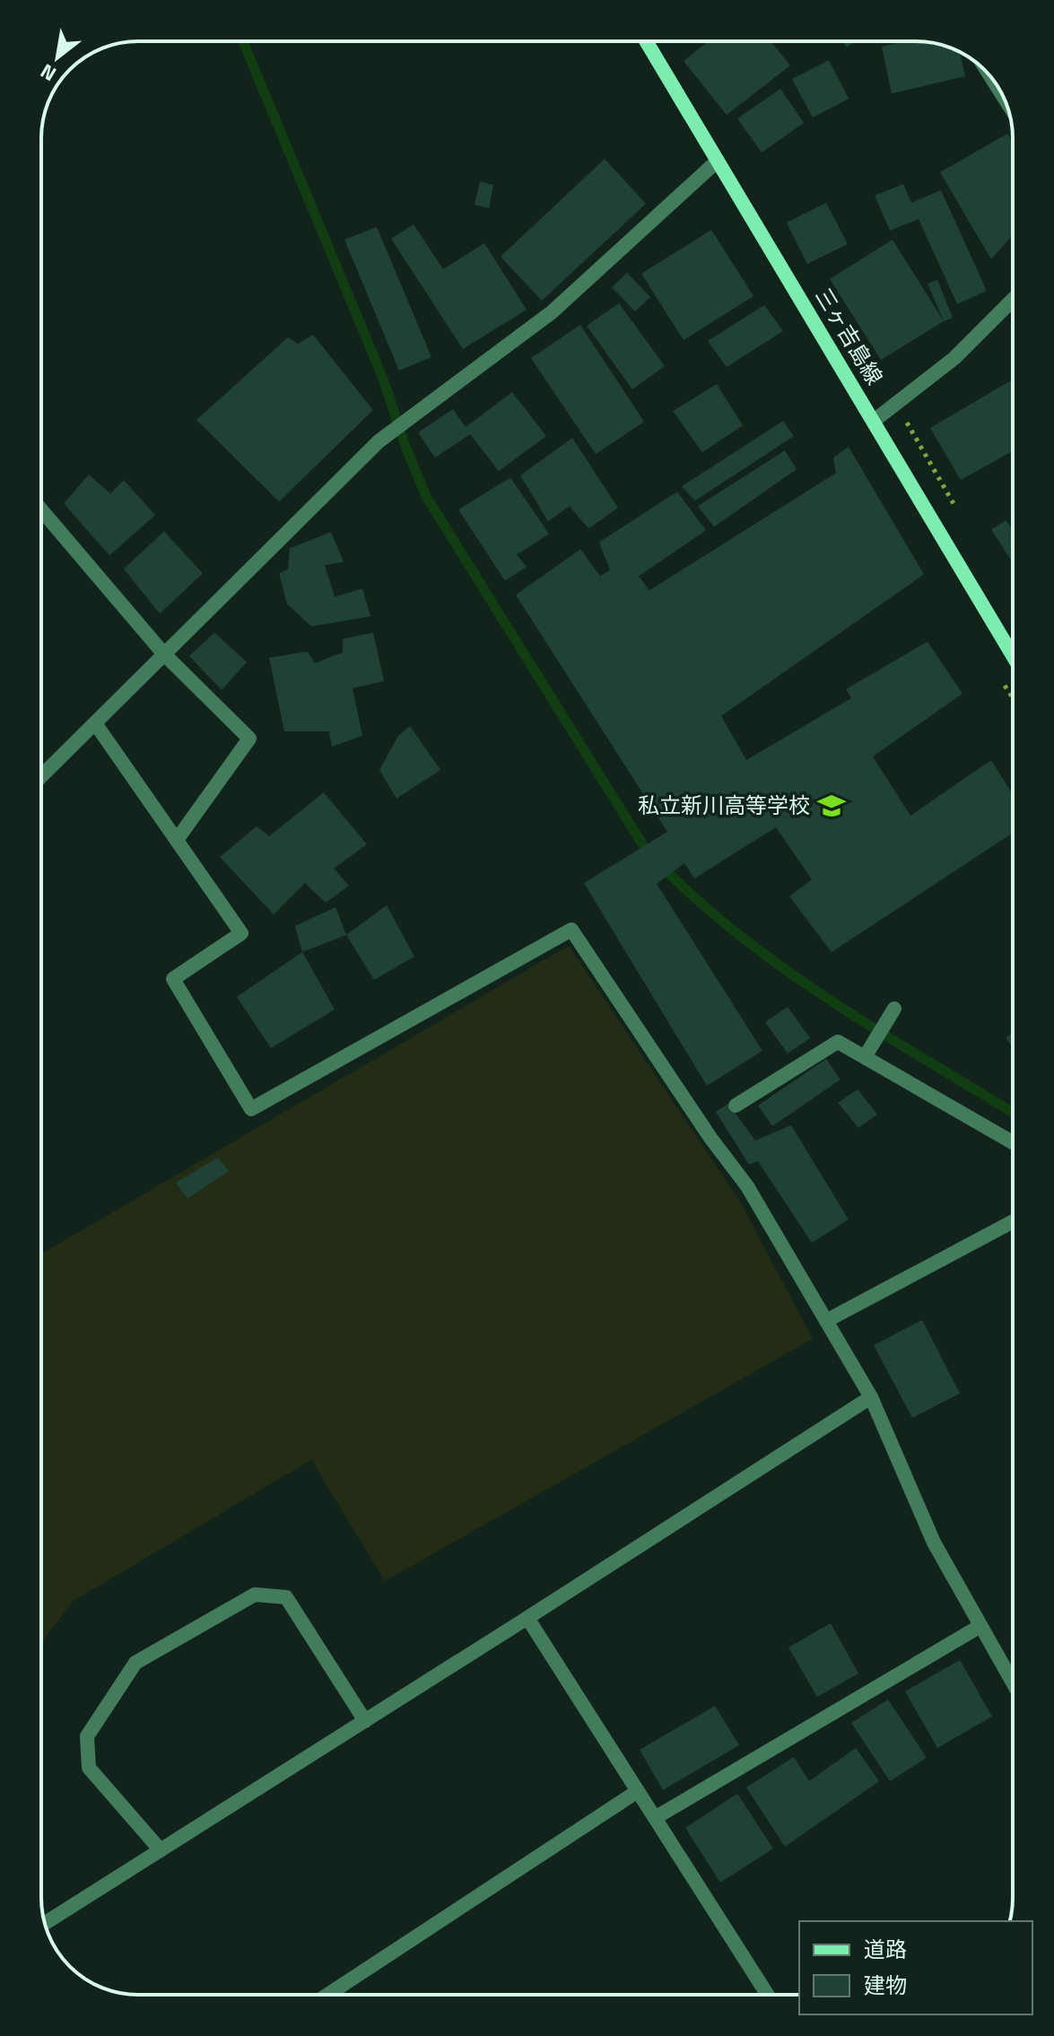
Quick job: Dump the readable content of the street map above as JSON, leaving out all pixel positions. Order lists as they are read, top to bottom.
{
  "streets": {
    "main road": ["三ヶ吉島線"]
  },
  "places": {
    "school or university": ["私立新川高等学校"]
  },
  "legend": ["道路", "建物"],
  "north": "bottom left"
}
